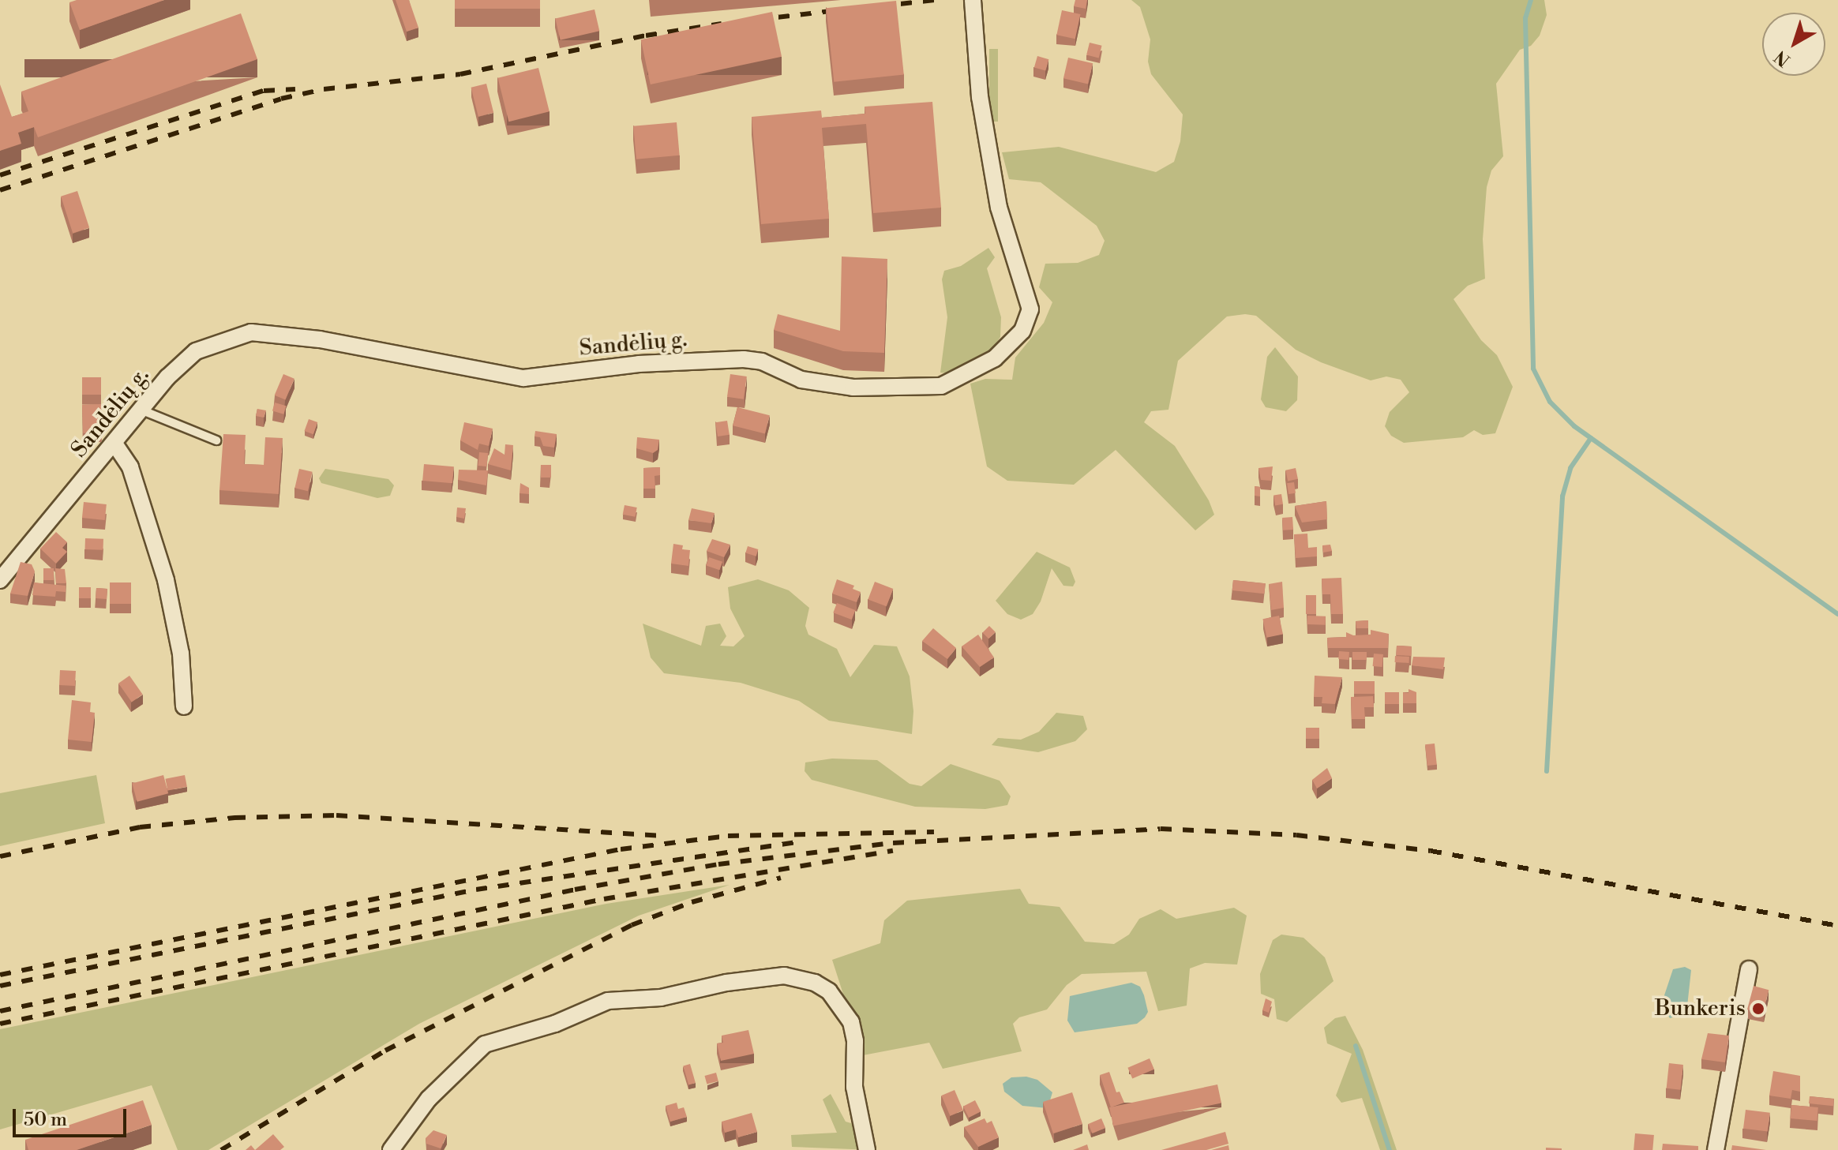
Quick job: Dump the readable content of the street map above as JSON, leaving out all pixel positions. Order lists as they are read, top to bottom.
{
  "streets": {
    "street": ["Sandėlių g."]
  },
  "places": ["Bunkeris"],
  "scale_bar": "50 m",
  "north": "bottom left"
}
